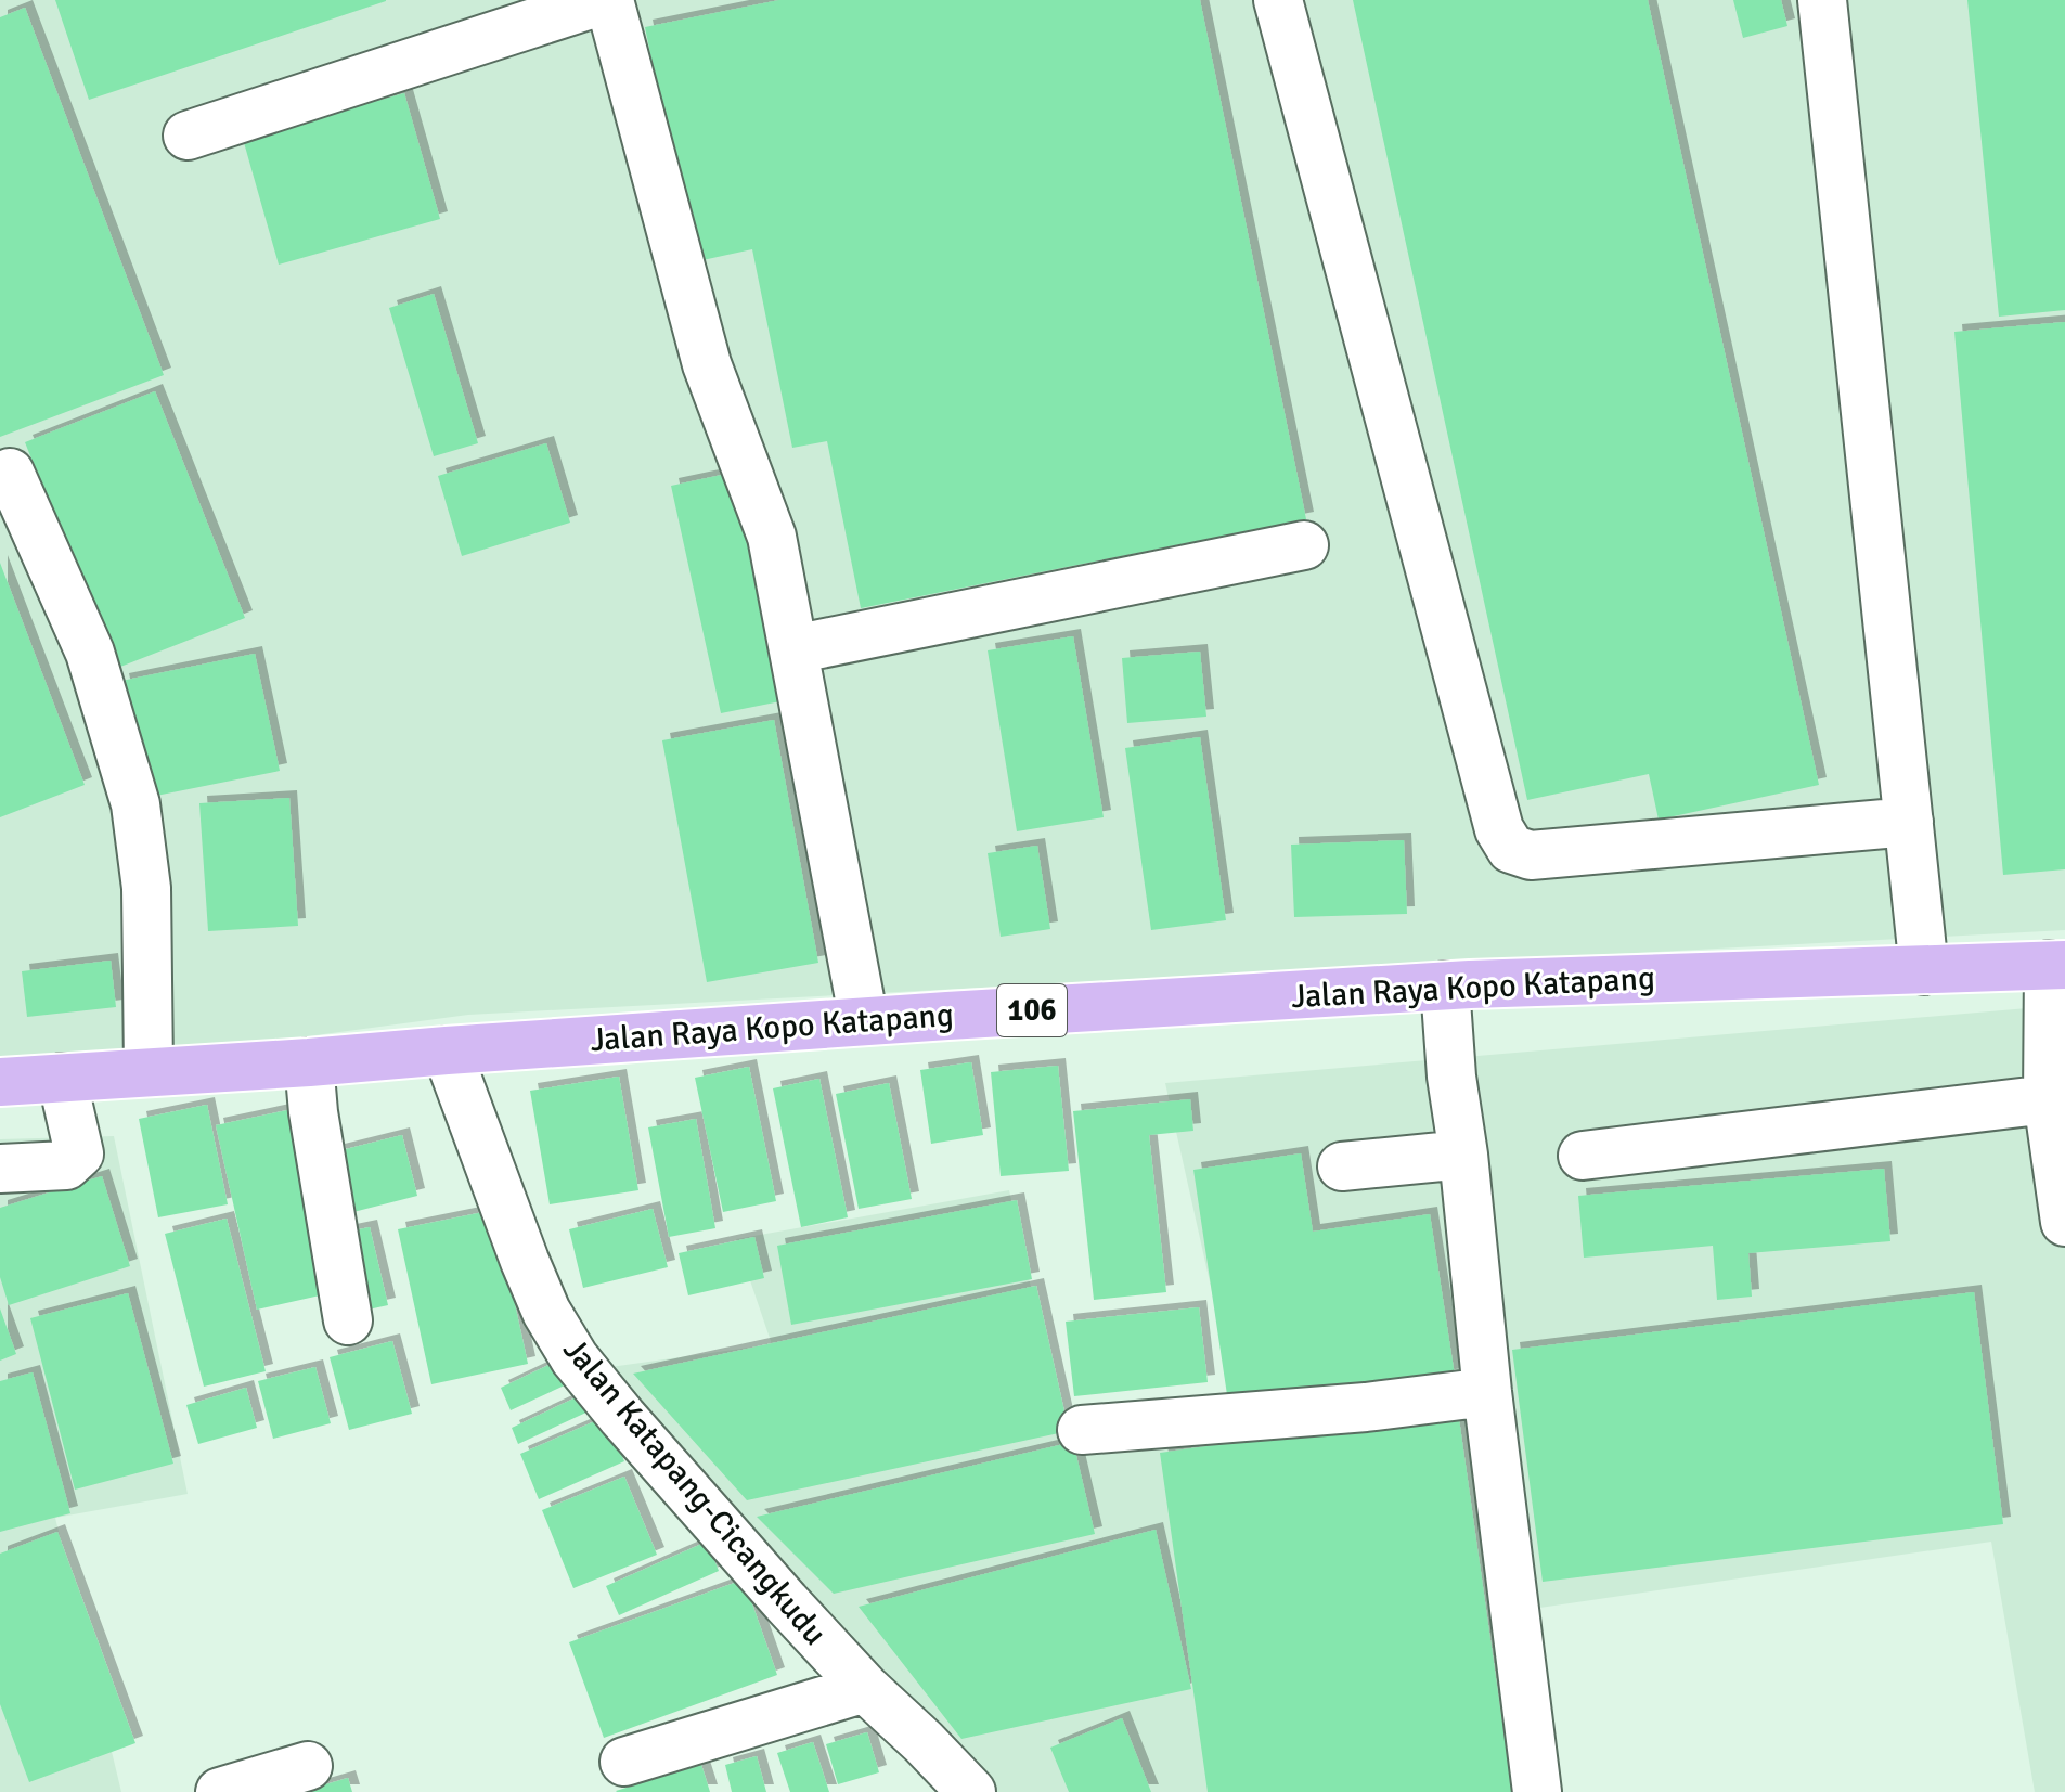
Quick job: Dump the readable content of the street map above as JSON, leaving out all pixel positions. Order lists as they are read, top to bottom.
{
  "streets": {
    "main road": ["Jalan Raya Kopo Katapang", "106"],
    "street": ["Jalan Katapang-Cicangkudu"]
  },
  "crossings": [
    ["Jalan Raya Kopo Katapang", "Jalan Katapang-Cicangkudu"]
  ]
}
